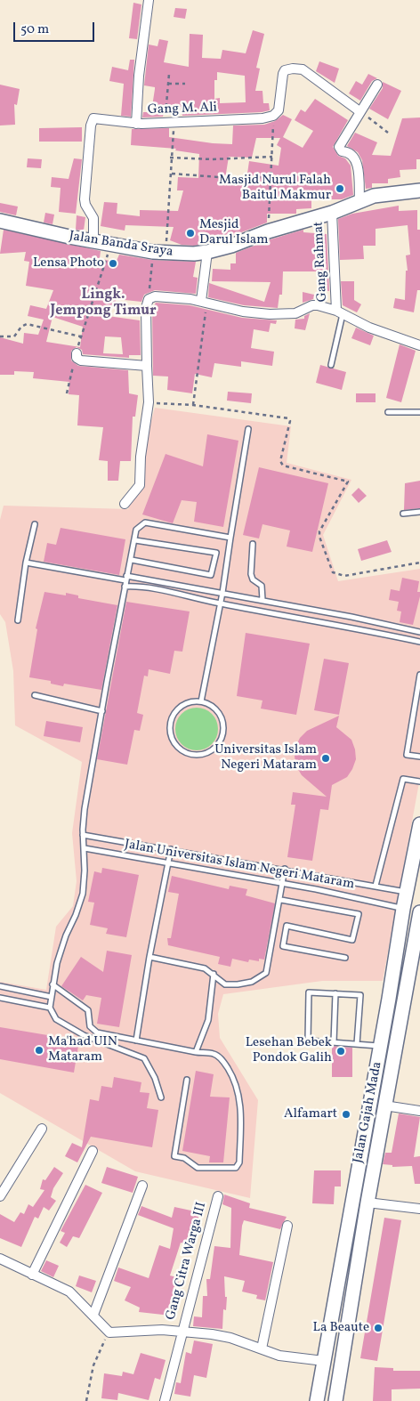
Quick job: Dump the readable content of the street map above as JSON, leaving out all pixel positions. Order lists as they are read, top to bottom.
{
  "streets": {
    "main road": ["Jalan Banda Sraya", "Jalan Gajah Mada"],
    "street": ["Gang M. Ali", "Gang Rahmat", "Gang Citra Warga III"],
    "lane": ["Jalan Universitas Islam Negeri Mataram"]
  },
  "crossings": [
    ["Gang M. Ali", "Jalan Banda Sraya"],
    ["Jalan Banda Sraya", "Gang Rahmat"],
    ["Jalan Universitas Islam Negeri Mataram", "Jalan Gajah Mada"]
  ],
  "districts": ["Lingk. Jempong Timur"],
  "places": [
    "Masjid Nurul Falah Baitul Makmur",
    "Mesjid Darul Islam",
    "Lensa Photo",
    "Universitas Islam Negeri Mataram",
    "Ma'had UIN Mataram",
    "Lesehan Bebek Pondok Galih",
    "Alfamart",
    "La Beaute"
  ],
  "scale_bar": "50 m"
}
